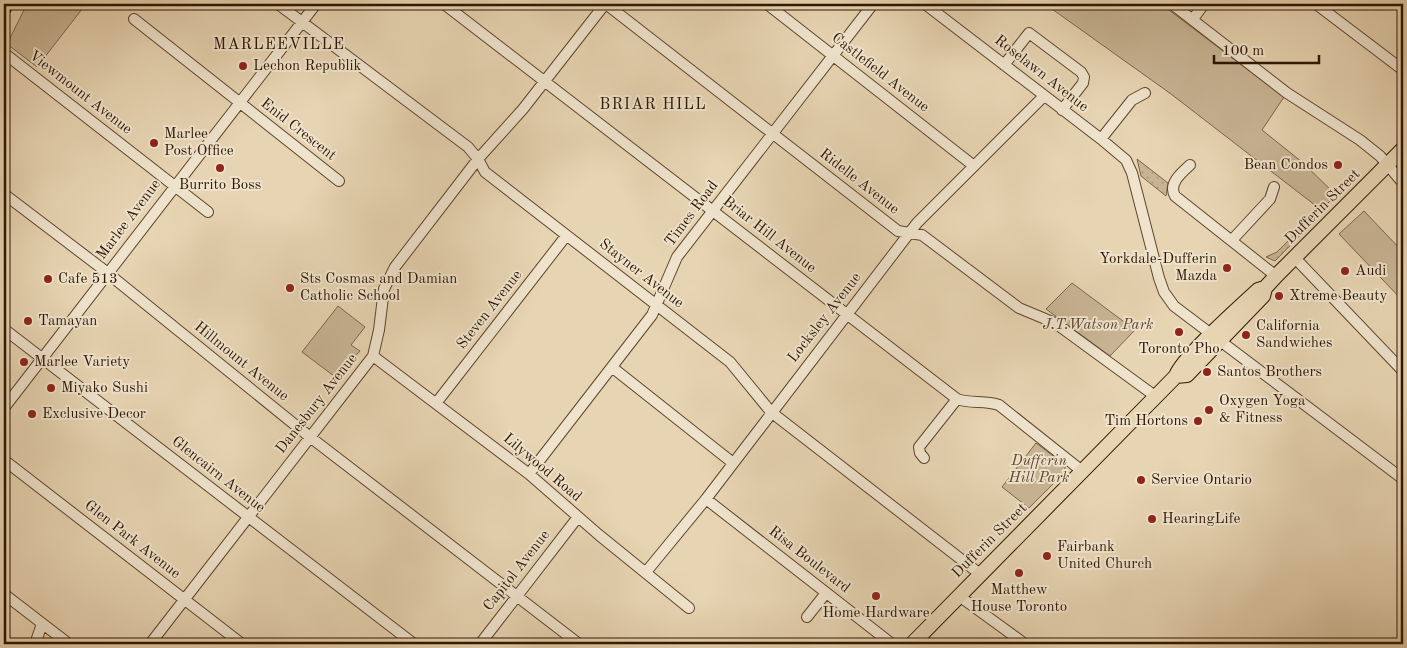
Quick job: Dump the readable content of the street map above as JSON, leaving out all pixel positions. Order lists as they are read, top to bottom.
{
  "streets": {
    "main road": ["Dufferin Street"],
    "street": [
      "Castlefield Avenue",
      "Roselawn Avenue",
      "Viewmount Avenue",
      "Enid Crescent",
      "Ridelle Avenue",
      "Times Road",
      "Marlee Avenue",
      "Briar Hill Avenue",
      "Stayner Avenue",
      "Steven Avenue",
      "Locksley Avenue",
      "Hillmount Avenue",
      "Danesbury Avenue",
      "Lilywood Road",
      "Glencairn Avenue",
      "Glen Park Avenue",
      "Risa Boulevard",
      "Capitol Avenue"
    ]
  },
  "crossings": [
    ["Castlefield Avenue", "Times Road"],
    ["Castlefield Avenue", "Locksley Avenue"],
    ["Roselawn Avenue", "Dufferin Street"],
    ["Roselawn Avenue", "Locksley Avenue"],
    ["Viewmount Avenue", "Marlee Avenue"],
    ["Enid Crescent", "Marlee Avenue"],
    ["Ridelle Avenue", "Dufferin Street"],
    ["Ridelle Avenue", "Times Road"],
    ["Ridelle Avenue", "Locksley Avenue"],
    ["Ridelle Avenue", "Danesbury Avenue"],
    ["Dufferin Street", "Stayner Avenue"],
    ["Times Road", "Briar Hill Avenue"],
    ["Times Road", "Stayner Avenue"],
    ["Times Road", "Lilywood Road"],
    ["Marlee Avenue", "Stayner Avenue"],
    ["Marlee Avenue", "Hillmount Avenue"],
    ["Marlee Avenue", "Glencairn Avenue"],
    ["Briar Hill Avenue", "Locksley Avenue"],
    ["Briar Hill Avenue", "Danesbury Avenue"],
    ["Stayner Avenue", "Steven Avenue"],
    ["Stayner Avenue", "Locksley Avenue"],
    ["Stayner Avenue", "Danesbury Avenue"],
    ["Steven Avenue", "Lilywood Road"],
    ["Locksley Avenue", "Lilywood Road"],
    ["Locksley Avenue", "Risa Boulevard"],
    ["Hillmount Avenue", "Danesbury Avenue"],
    ["Hillmount Avenue", "Capitol Avenue"],
    ["Danesbury Avenue", "Lilywood Road"],
    ["Danesbury Avenue", "Glencairn Avenue"],
    ["Danesbury Avenue", "Glen Park Avenue"],
    ["Lilywood Road", "Capitol Avenue"]
  ],
  "districts": ["MARLEEVILLE", "BRIAR HILL"],
  "parks": ["J.T.Watson Park", "Dufferin Hill Park"],
  "places": [
    "Lechon Republik",
    "Marlee Post Office",
    "Bean Condos",
    "Burrito Boss",
    "Yorkdale-Dufferin Mazda",
    "Audi",
    "Cafe 513",
    "Sts Cosmas and Damian Catholic School",
    "Xtreme Beauty",
    "Tamayan",
    "Toronto Pho",
    "California Sandwiches",
    "Marlee Variety",
    "Santos Brothers",
    "Miyako Sushi",
    "Oxygen Yoga & Fitness",
    "Exclusive Decor",
    "Tim Hortons",
    "Service Ontario",
    "HearingLife",
    "Fairbank United Church",
    "Matthew House Toronto",
    "Home Hardware"
  ],
  "scale_bar": "100 m"
}
